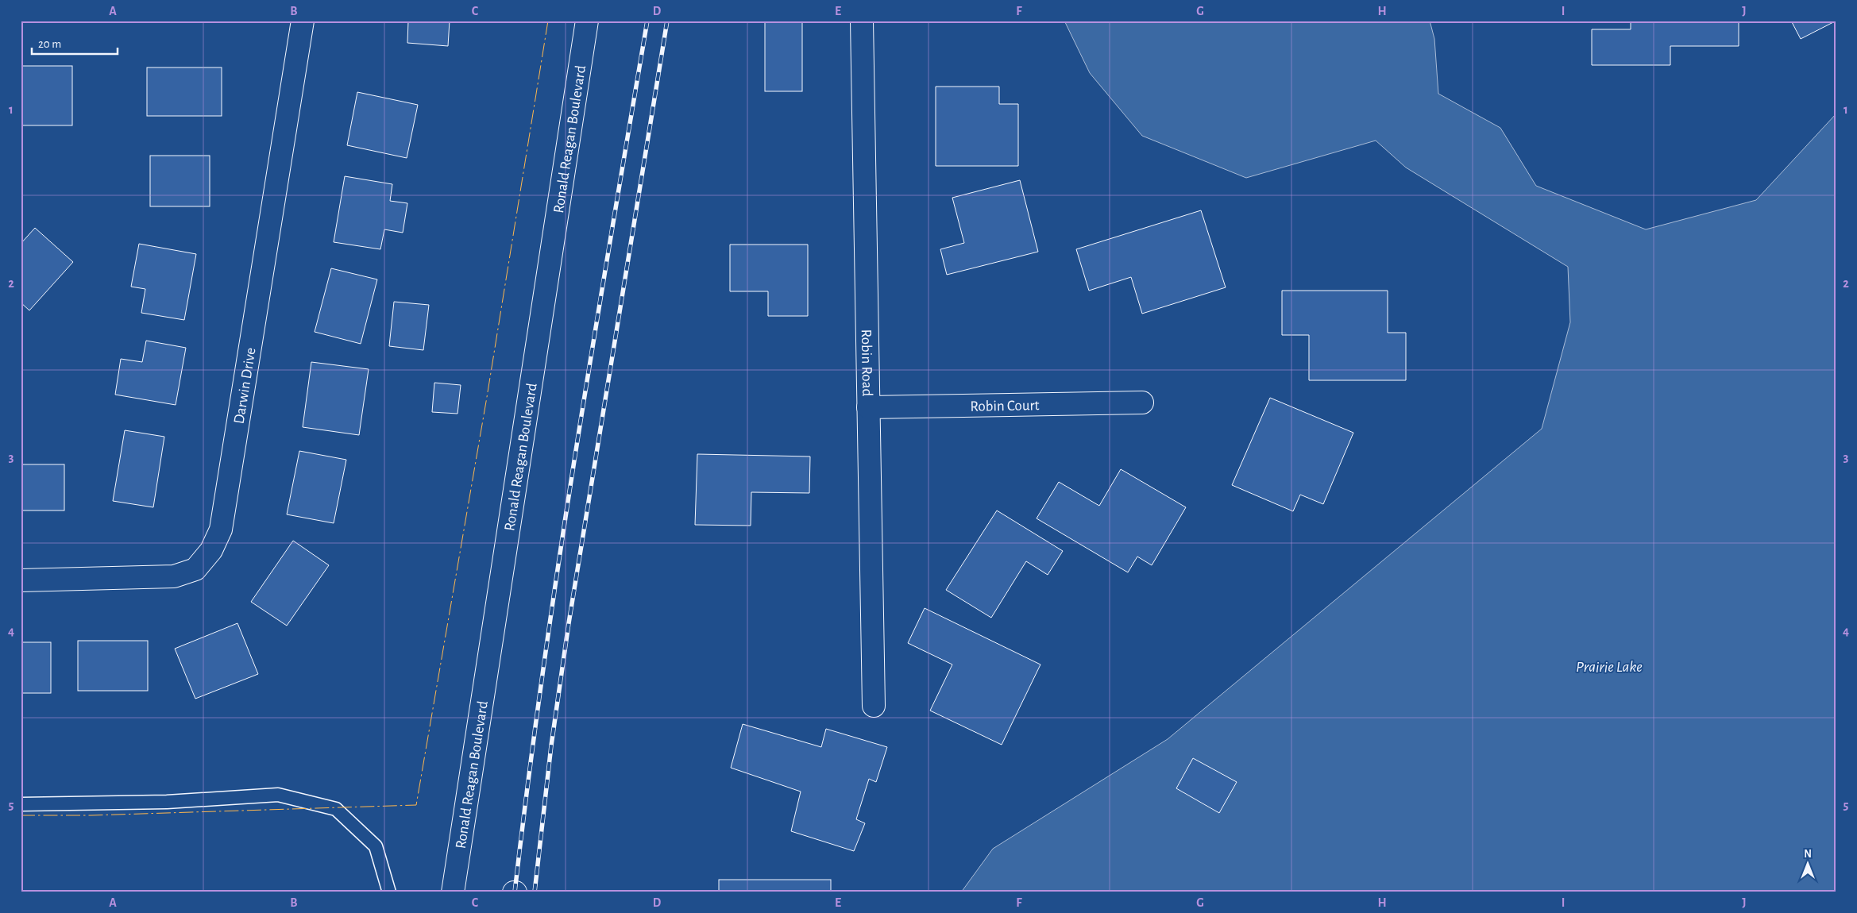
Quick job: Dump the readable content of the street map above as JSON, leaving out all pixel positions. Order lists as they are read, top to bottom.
{
  "streets": {
    "street": [
      "Ronald Reagan Boulevard",
      "Robin Road",
      "Darwin Drive",
      "Robin Court"
    ]
  },
  "crossings": [
    ["Robin Road", "Robin Court"]
  ],
  "water": ["Prairie Lake"],
  "scale_bar": "20 m",
  "north": "top",
  "grid": {
    "columns": [
      "A",
      "B",
      "C",
      "D",
      "E",
      "F",
      "G",
      "H",
      "I",
      "J"
    ],
    "rows": [
      "1",
      "2",
      "3",
      "4",
      "5"
    ]
  }
}
